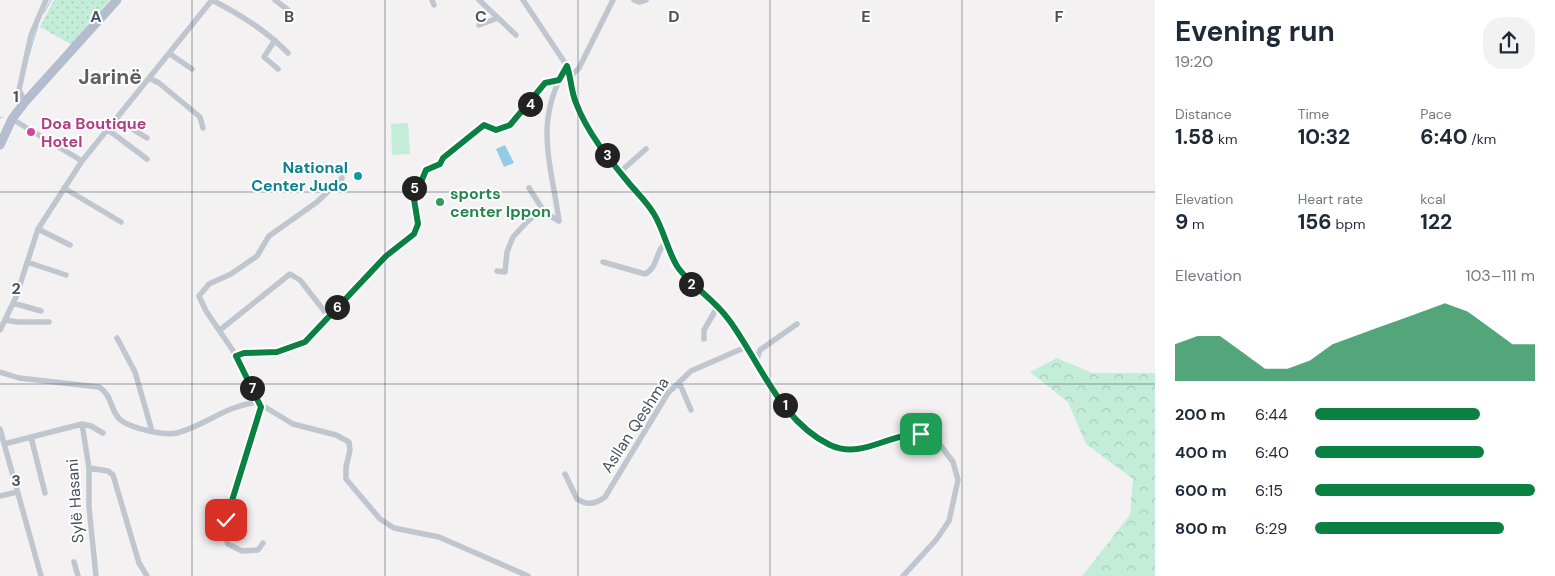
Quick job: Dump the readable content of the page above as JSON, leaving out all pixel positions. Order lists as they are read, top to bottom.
{
  "streets": {
    "street": ["Asllan Qeshma", "Sylë Hasani"]
  },
  "districts": ["Jarinë"],
  "places": ["Doa Boutique Hotel", "National Center Judo", "sports center Ippon"],
  "page": {
    "heading": ["Evening run", "19:20"],
    "stats": [
      ["Distance", "1.58 km"],
      ["Time", "10:32"],
      ["Pace", "6:40 /km"],
      ["Elevation", "9 m"],
      ["Heart rate", "156 bpm"],
      ["kcal", "122"]
    ],
    "pins": [
      "4",
      "3",
      "5",
      "2",
      "6",
      "7",
      "1"
    ],
    "chart": ["Elevation", "103–111 m"],
    "list": [
      {
        "name": "200 m",
        "note": "6:44"
      },
      {
        "name": "400 m",
        "note": "6:40"
      },
      {
        "name": "600 m",
        "note": "6:15"
      },
      {
        "name": "800 m",
        "note": "6:29"
      }
    ]
  },
  "grid": {
    "columns": [
      "A",
      "B",
      "C",
      "D",
      "E",
      "F"
    ],
    "rows": ["1", "2", "3"]
  }
}
